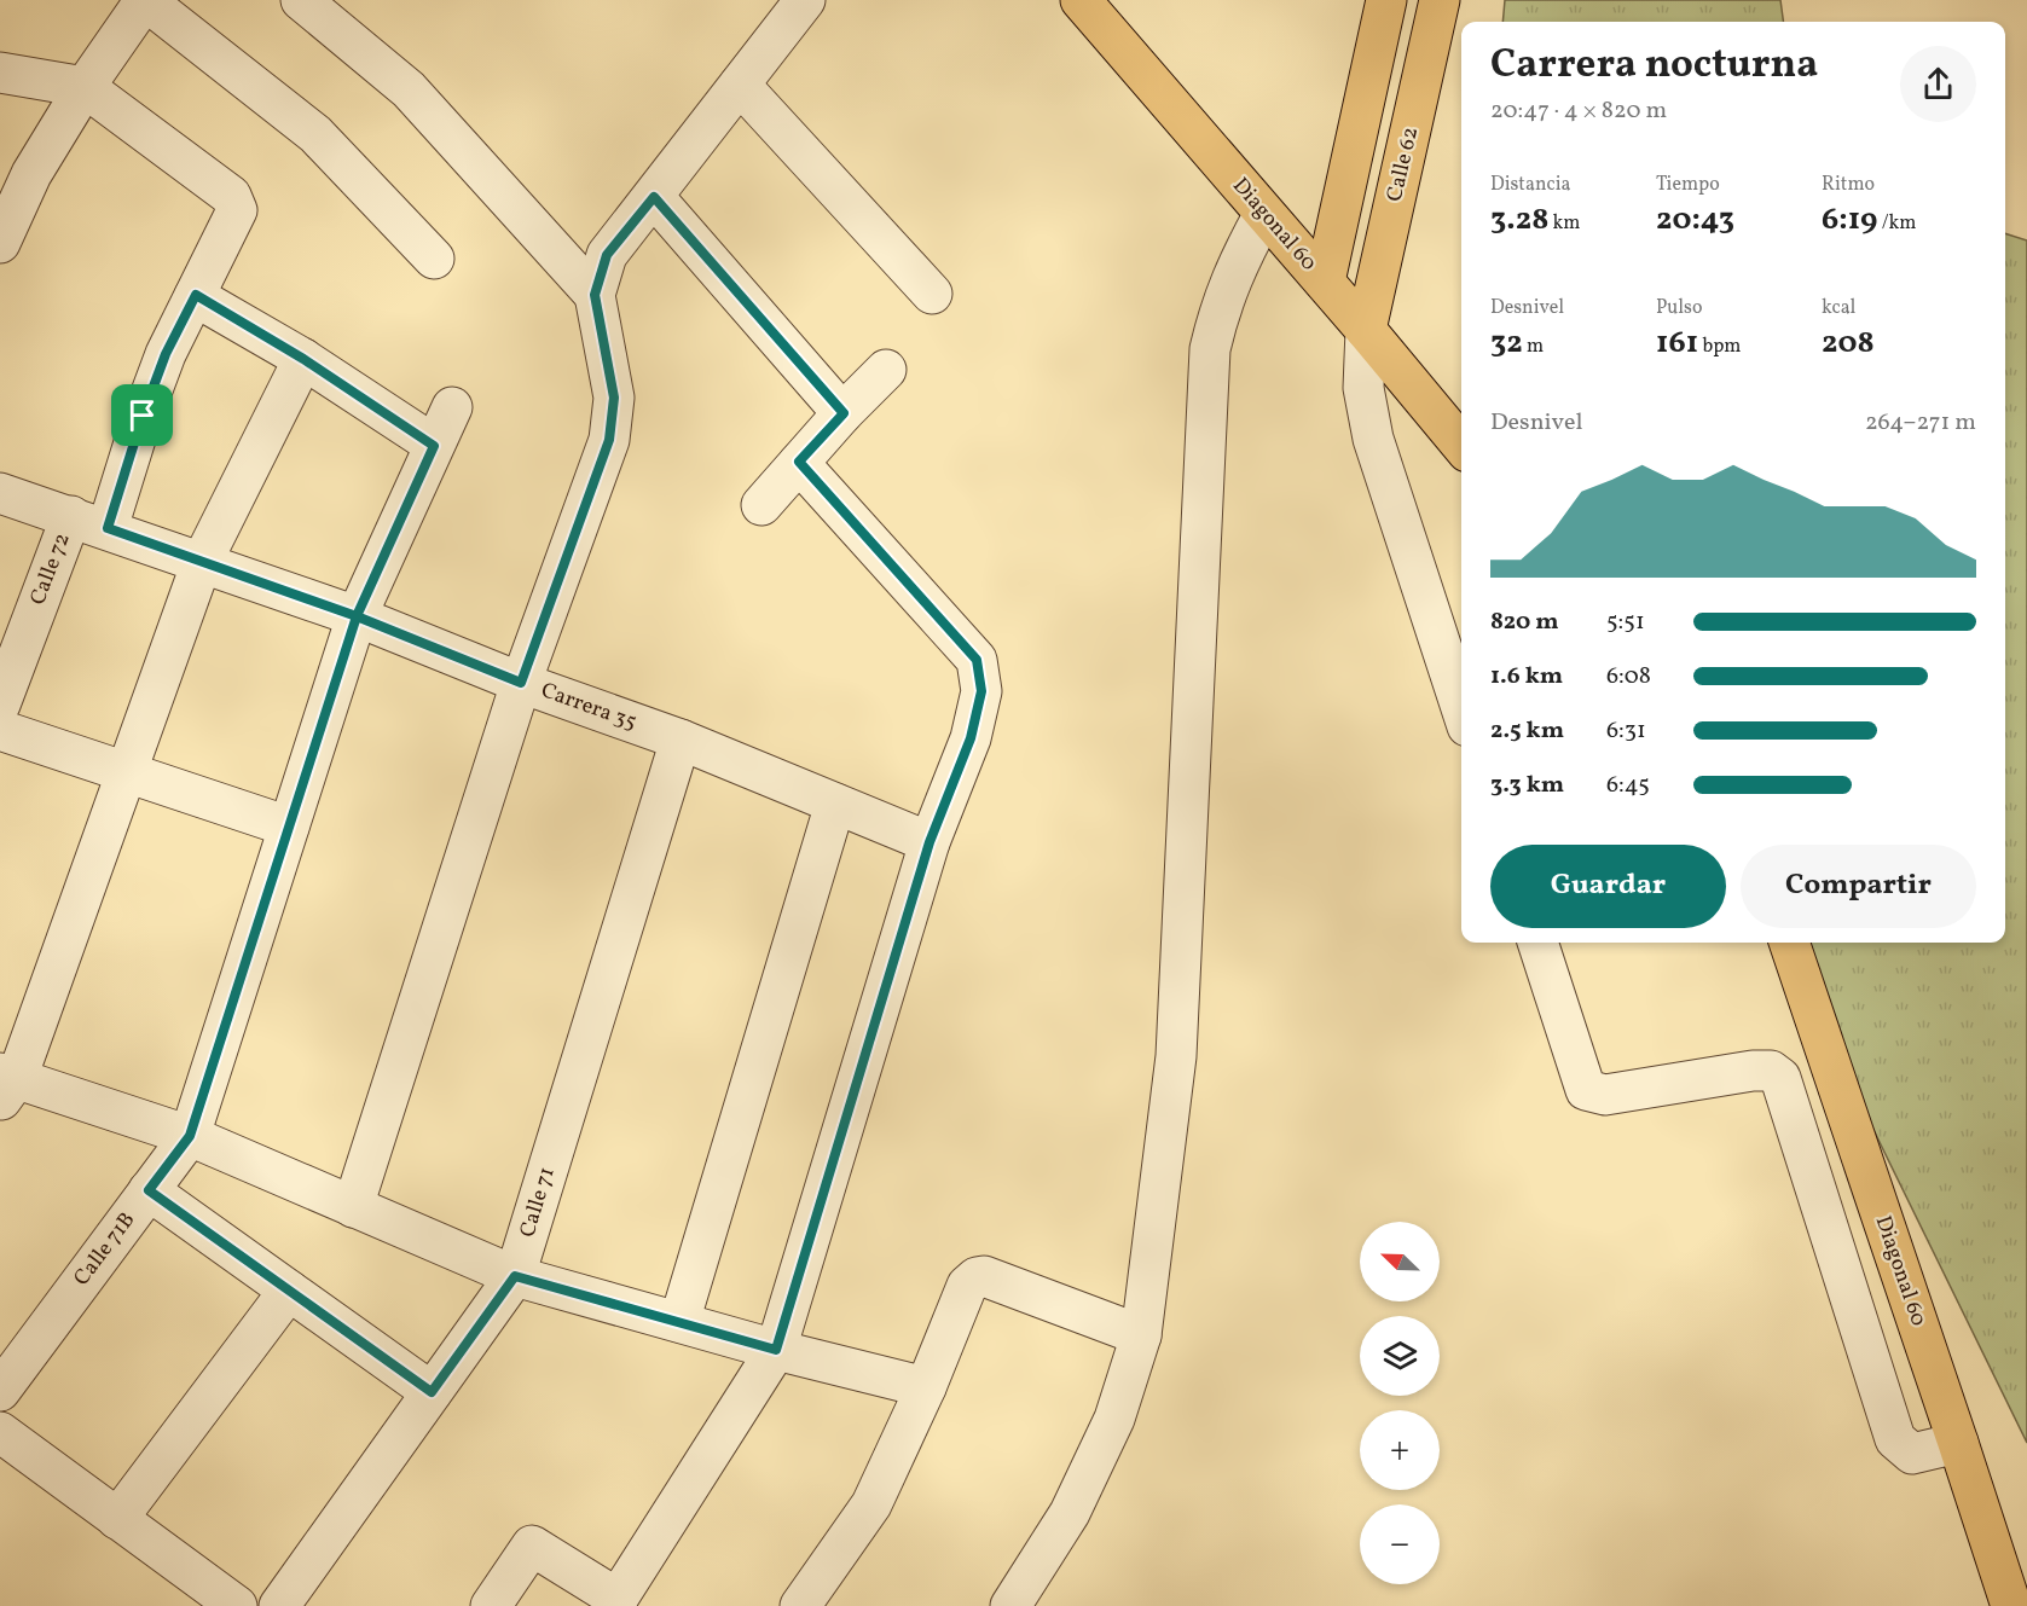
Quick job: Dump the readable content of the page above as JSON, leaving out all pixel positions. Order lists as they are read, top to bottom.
{
  "streets": {
    "main road": ["Calle 62", "Diagonal 60"],
    "street": [
      "Calle 72",
      "Carrera 35",
      "Calle 71",
      "Calle 71B"
    ]
  },
  "crossings": [
    ["Calle 62", "Diagonal 60"],
    ["Calle 72", "Carrera 35"],
    ["Carrera 35", "Calle 71"],
    ["Carrera 35", "Calle 71B"]
  ],
  "north": "top left",
  "page": {
    "heading": ["Carrera nocturna", "20:47 · 4 × 820 m"],
    "stats": [
      ["Distancia", "3.28 km"],
      ["Tiempo", "20:43"],
      ["Ritmo", "6:19 /km"],
      ["Desnivel", "32 m"],
      ["Pulso", "161 bpm"],
      ["kcal", "208"]
    ],
    "chart": ["Desnivel", "264–271 m"],
    "list": [
      {
        "name": "820 m",
        "note": "5:51"
      },
      {
        "name": "1.6 km",
        "note": "6:08"
      },
      {
        "name": "2.5 km",
        "note": "6:31"
      },
      {
        "name": "3.3 km",
        "note": "6:45"
      }
    ],
    "buttons": ["Guardar", "Compartir"],
    "map_buttons": ["+", "−"]
  }
}
